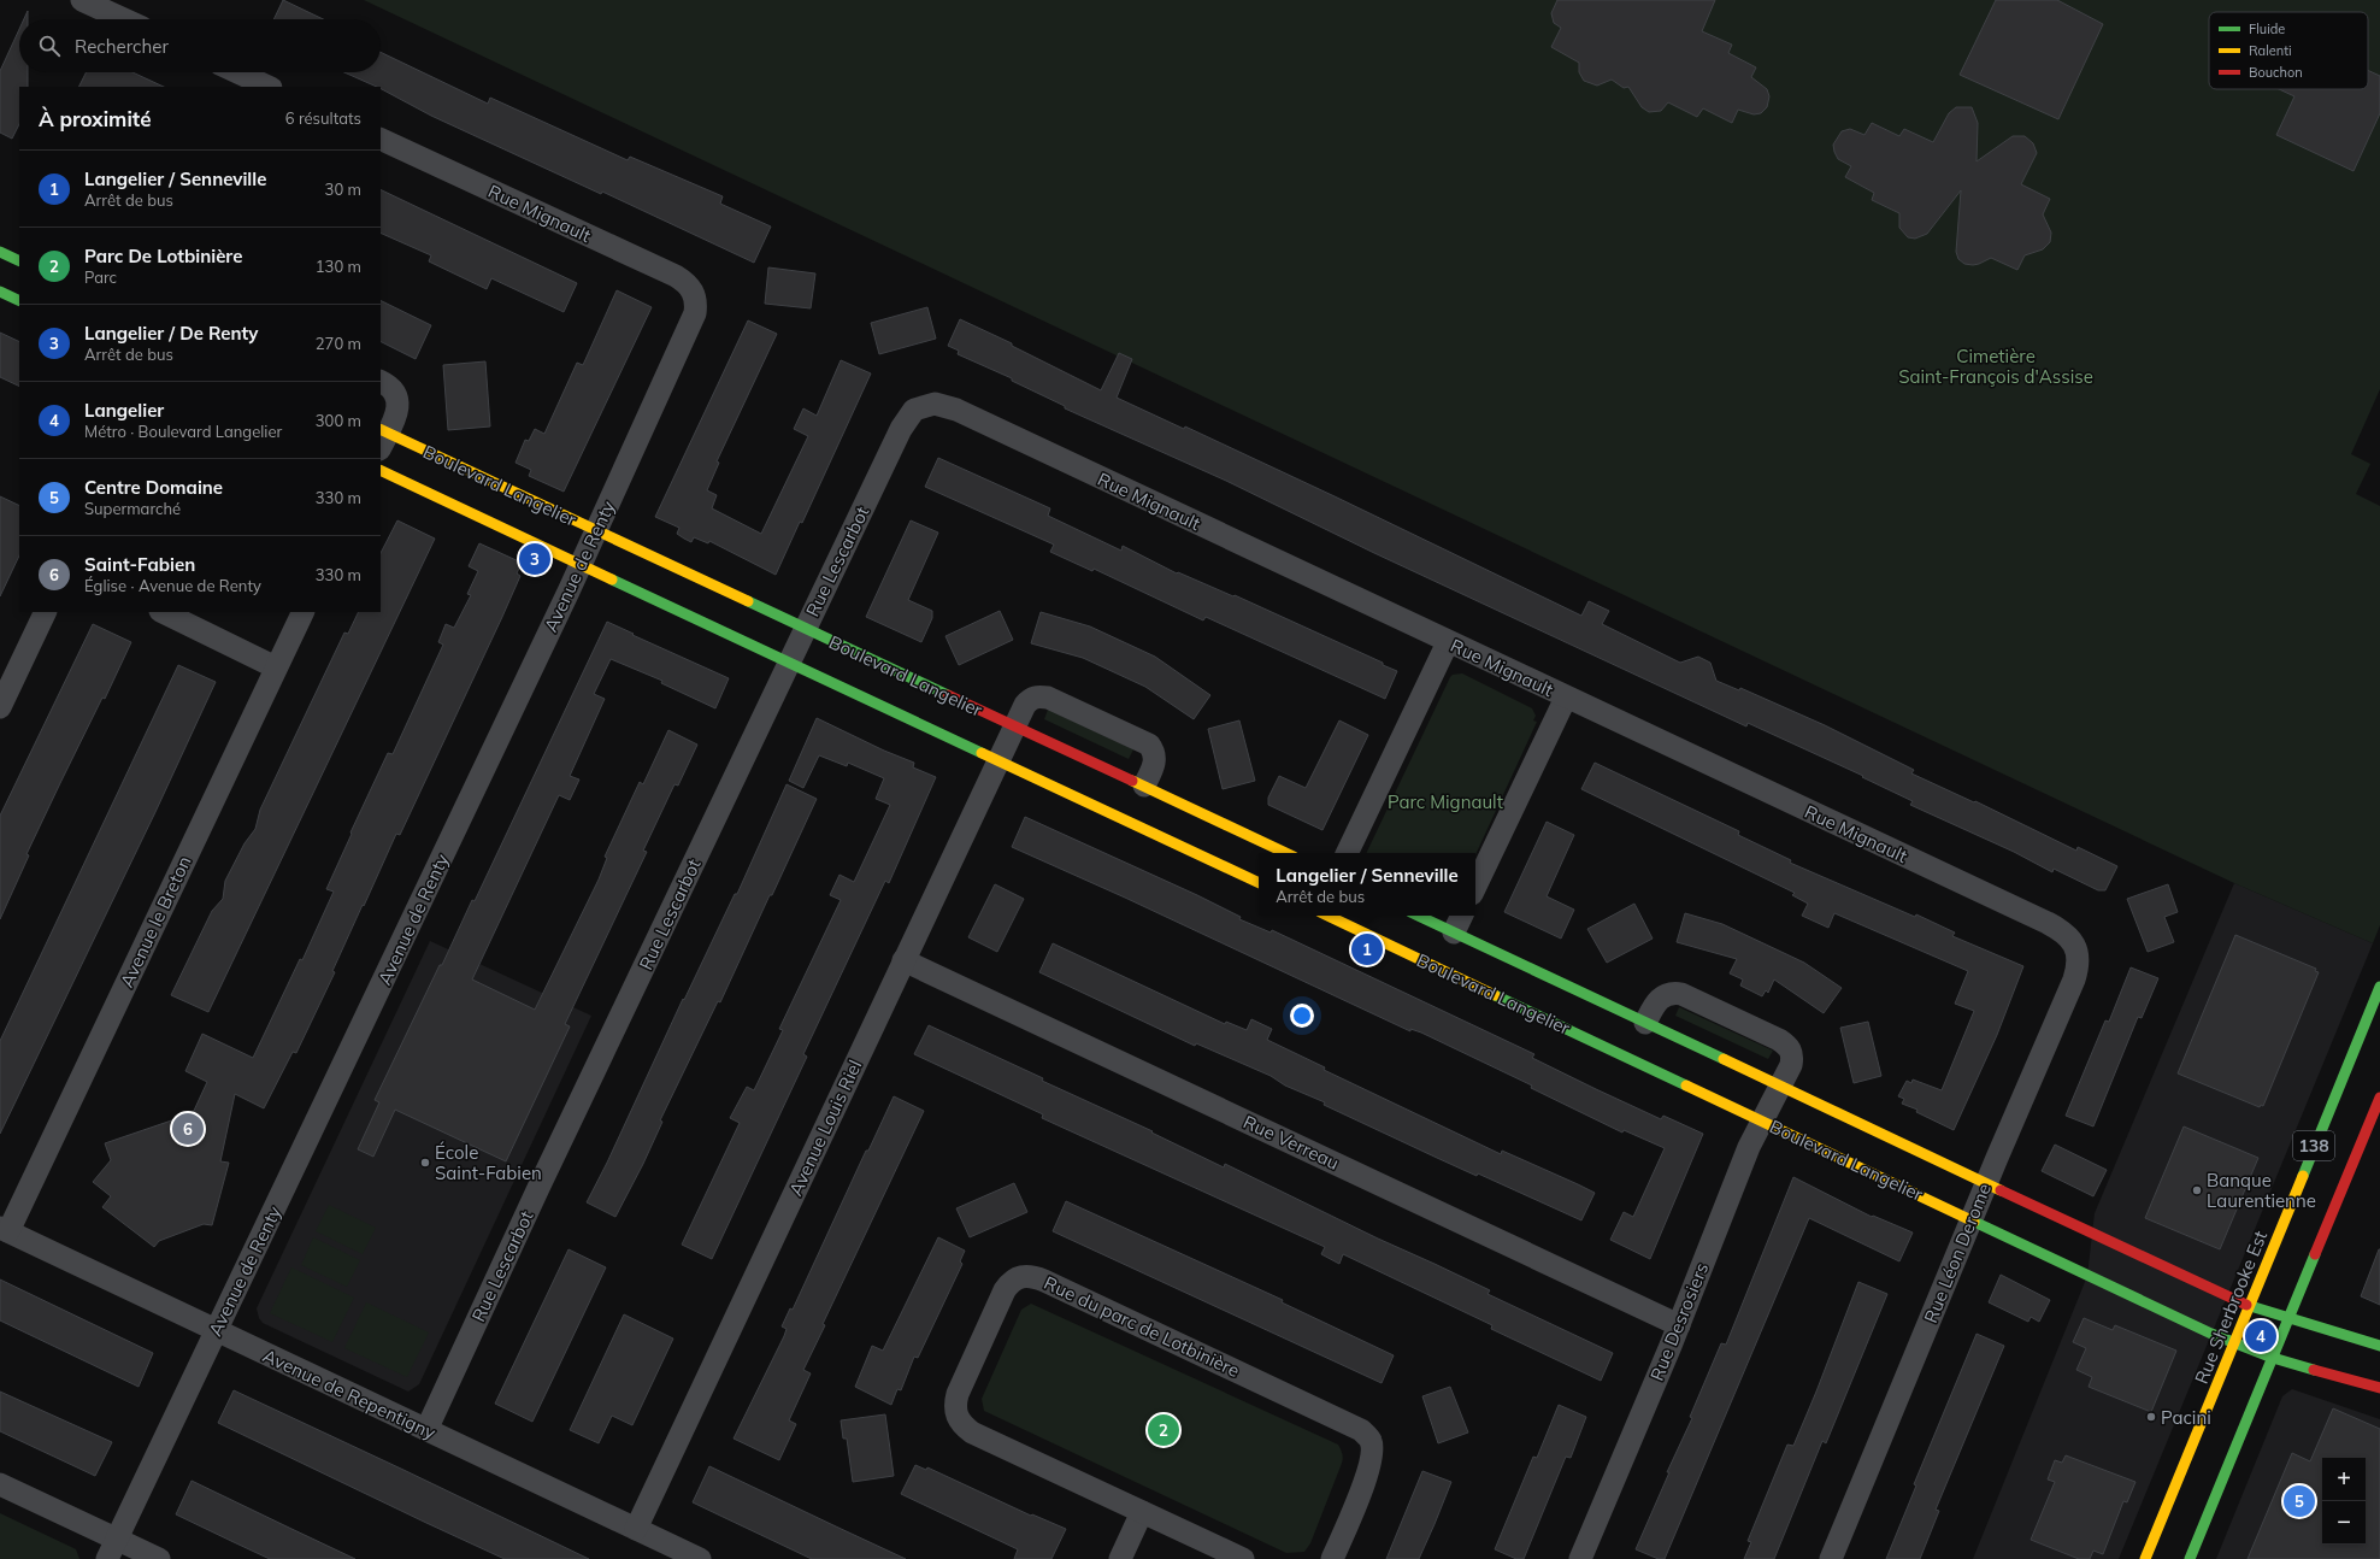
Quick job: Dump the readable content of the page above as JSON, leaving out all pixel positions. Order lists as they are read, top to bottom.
{
  "streets": {
    "main road": ["Boulevard Langelier", "138", "Rue Sherbrooke Est"],
    "street": [
      "Rue Mignault",
      "Rue Lescarbot",
      "Avenue de Renty",
      "Avenue le Breton",
      "Avenue Louis Riel",
      "Rue Verreau",
      "Rue Léon Derome",
      "Rue Desrosiers",
      "Rue du parc de Lotbinière",
      "Avenue de Repentigny"
    ]
  },
  "crossings": [
    ["Rue Mignault", "Rue Lescarbot"],
    ["Rue Mignault", "Avenue de Renty"],
    ["Rue Mignault", "Rue Léon Derome"],
    ["Boulevard Langelier", "Rue Lescarbot"],
    ["Boulevard Langelier", "Avenue de Renty"],
    ["Boulevard Langelier", "Avenue Louis Riel"],
    ["Boulevard Langelier", "138"],
    ["Boulevard Langelier", "Rue Léon Derome"],
    ["Boulevard Langelier", "Rue Sherbrooke Est"],
    ["Boulevard Langelier", "Rue Desrosiers"],
    ["Rue Lescarbot", "Avenue de Repentigny"],
    ["Avenue de Renty", "Avenue de Repentigny"],
    ["Avenue le Breton", "Avenue de Repentigny"],
    ["Avenue Louis Riel", "Rue Verreau"],
    ["Avenue Louis Riel", "Avenue de Repentigny"],
    ["Rue Verreau", "Rue Desrosiers"]
  ],
  "parks": ["Cimetière Saint-François d'Assise", "Parc Mignault"],
  "places": ["École Saint-Fabien", "Banque Laurentienne", "Pacini"],
  "legend": ["Fluide", "Ralenti", "Bouchon"],
  "page": {
    "search": "Rechercher",
    "heading": ["À proximité", "6 résultats"],
    "list": [
      {
        "mark": "1",
        "name": "Langelier / Senneville",
        "note": "Arrêt de bus",
        "value": "30 m"
      },
      {
        "mark": "2",
        "name": "Parc De Lotbinière",
        "note": "Parc",
        "value": "130 m"
      },
      {
        "mark": "3",
        "name": "Langelier / De Renty",
        "note": "Arrêt de bus",
        "value": "270 m"
      },
      {
        "mark": "4",
        "name": "Langelier",
        "note": "Métro · Boulevard Langelier",
        "value": "300 m"
      },
      {
        "mark": "5",
        "name": "Centre Domaine",
        "note": "Supermarché",
        "value": "330 m"
      },
      {
        "mark": "6",
        "name": "Saint-Fabien",
        "note": "Église · Avenue de Renty",
        "value": "330 m"
      }
    ],
    "pins": [
      "3",
      "1",
      "6",
      "4",
      "2",
      "5"
    ],
    "popup": ["Langelier / Senneville", "Arrêt de bus"],
    "map_buttons": ["+", "−"]
  }
}
